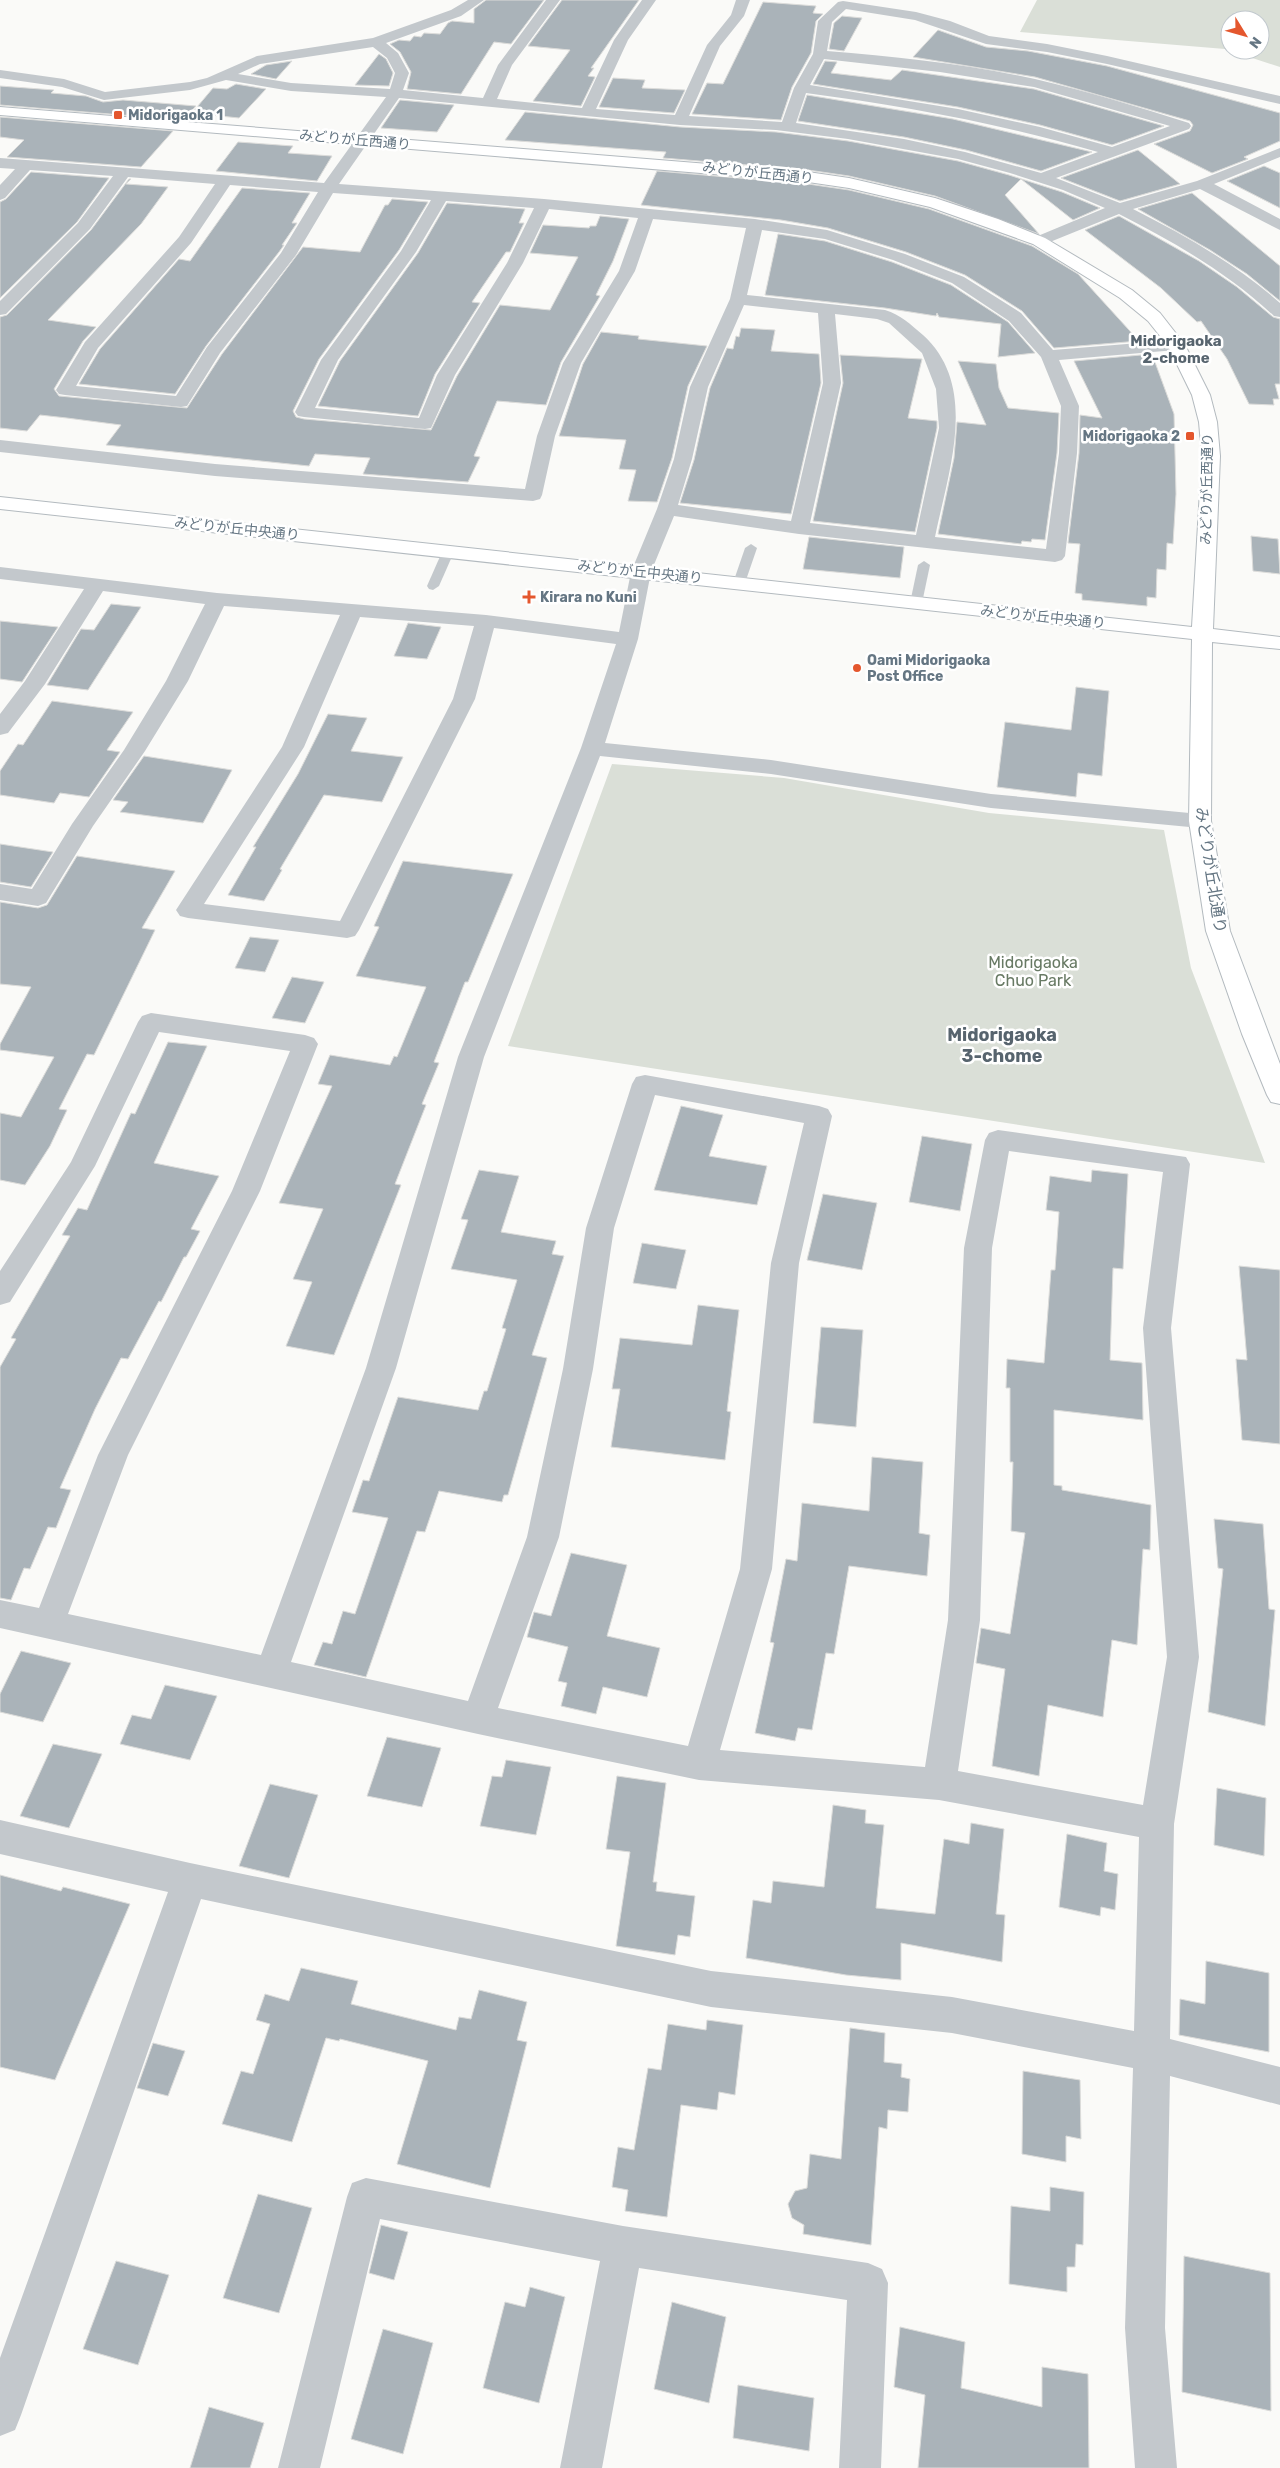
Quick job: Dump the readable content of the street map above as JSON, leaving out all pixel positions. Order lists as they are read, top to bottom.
{
  "streets": {
    "street": ["みどりが丘西通り", "みどりが丘中央通り", "みどりが丘北通り"]
  },
  "crossings": [
    ["みどりが丘西通り", "みどりが丘中央通り"],
    ["みどりが丘西通り", "みどりが丘北通り"],
    ["みどりが丘中央通り", "みどりが丘北通り"]
  ],
  "districts": ["Midorigaoka 2-chome", "Midorigaoka 3-chome"],
  "parks": ["Midorigaoka Chuo Park"],
  "places": {
    "transit": ["Midorigaoka 1", "Midorigaoka 2"],
    "health": ["Kirara no Kuni"],
    "other": ["Oami Midorigaoka Post Office"]
  },
  "north": "bottom right"
}
